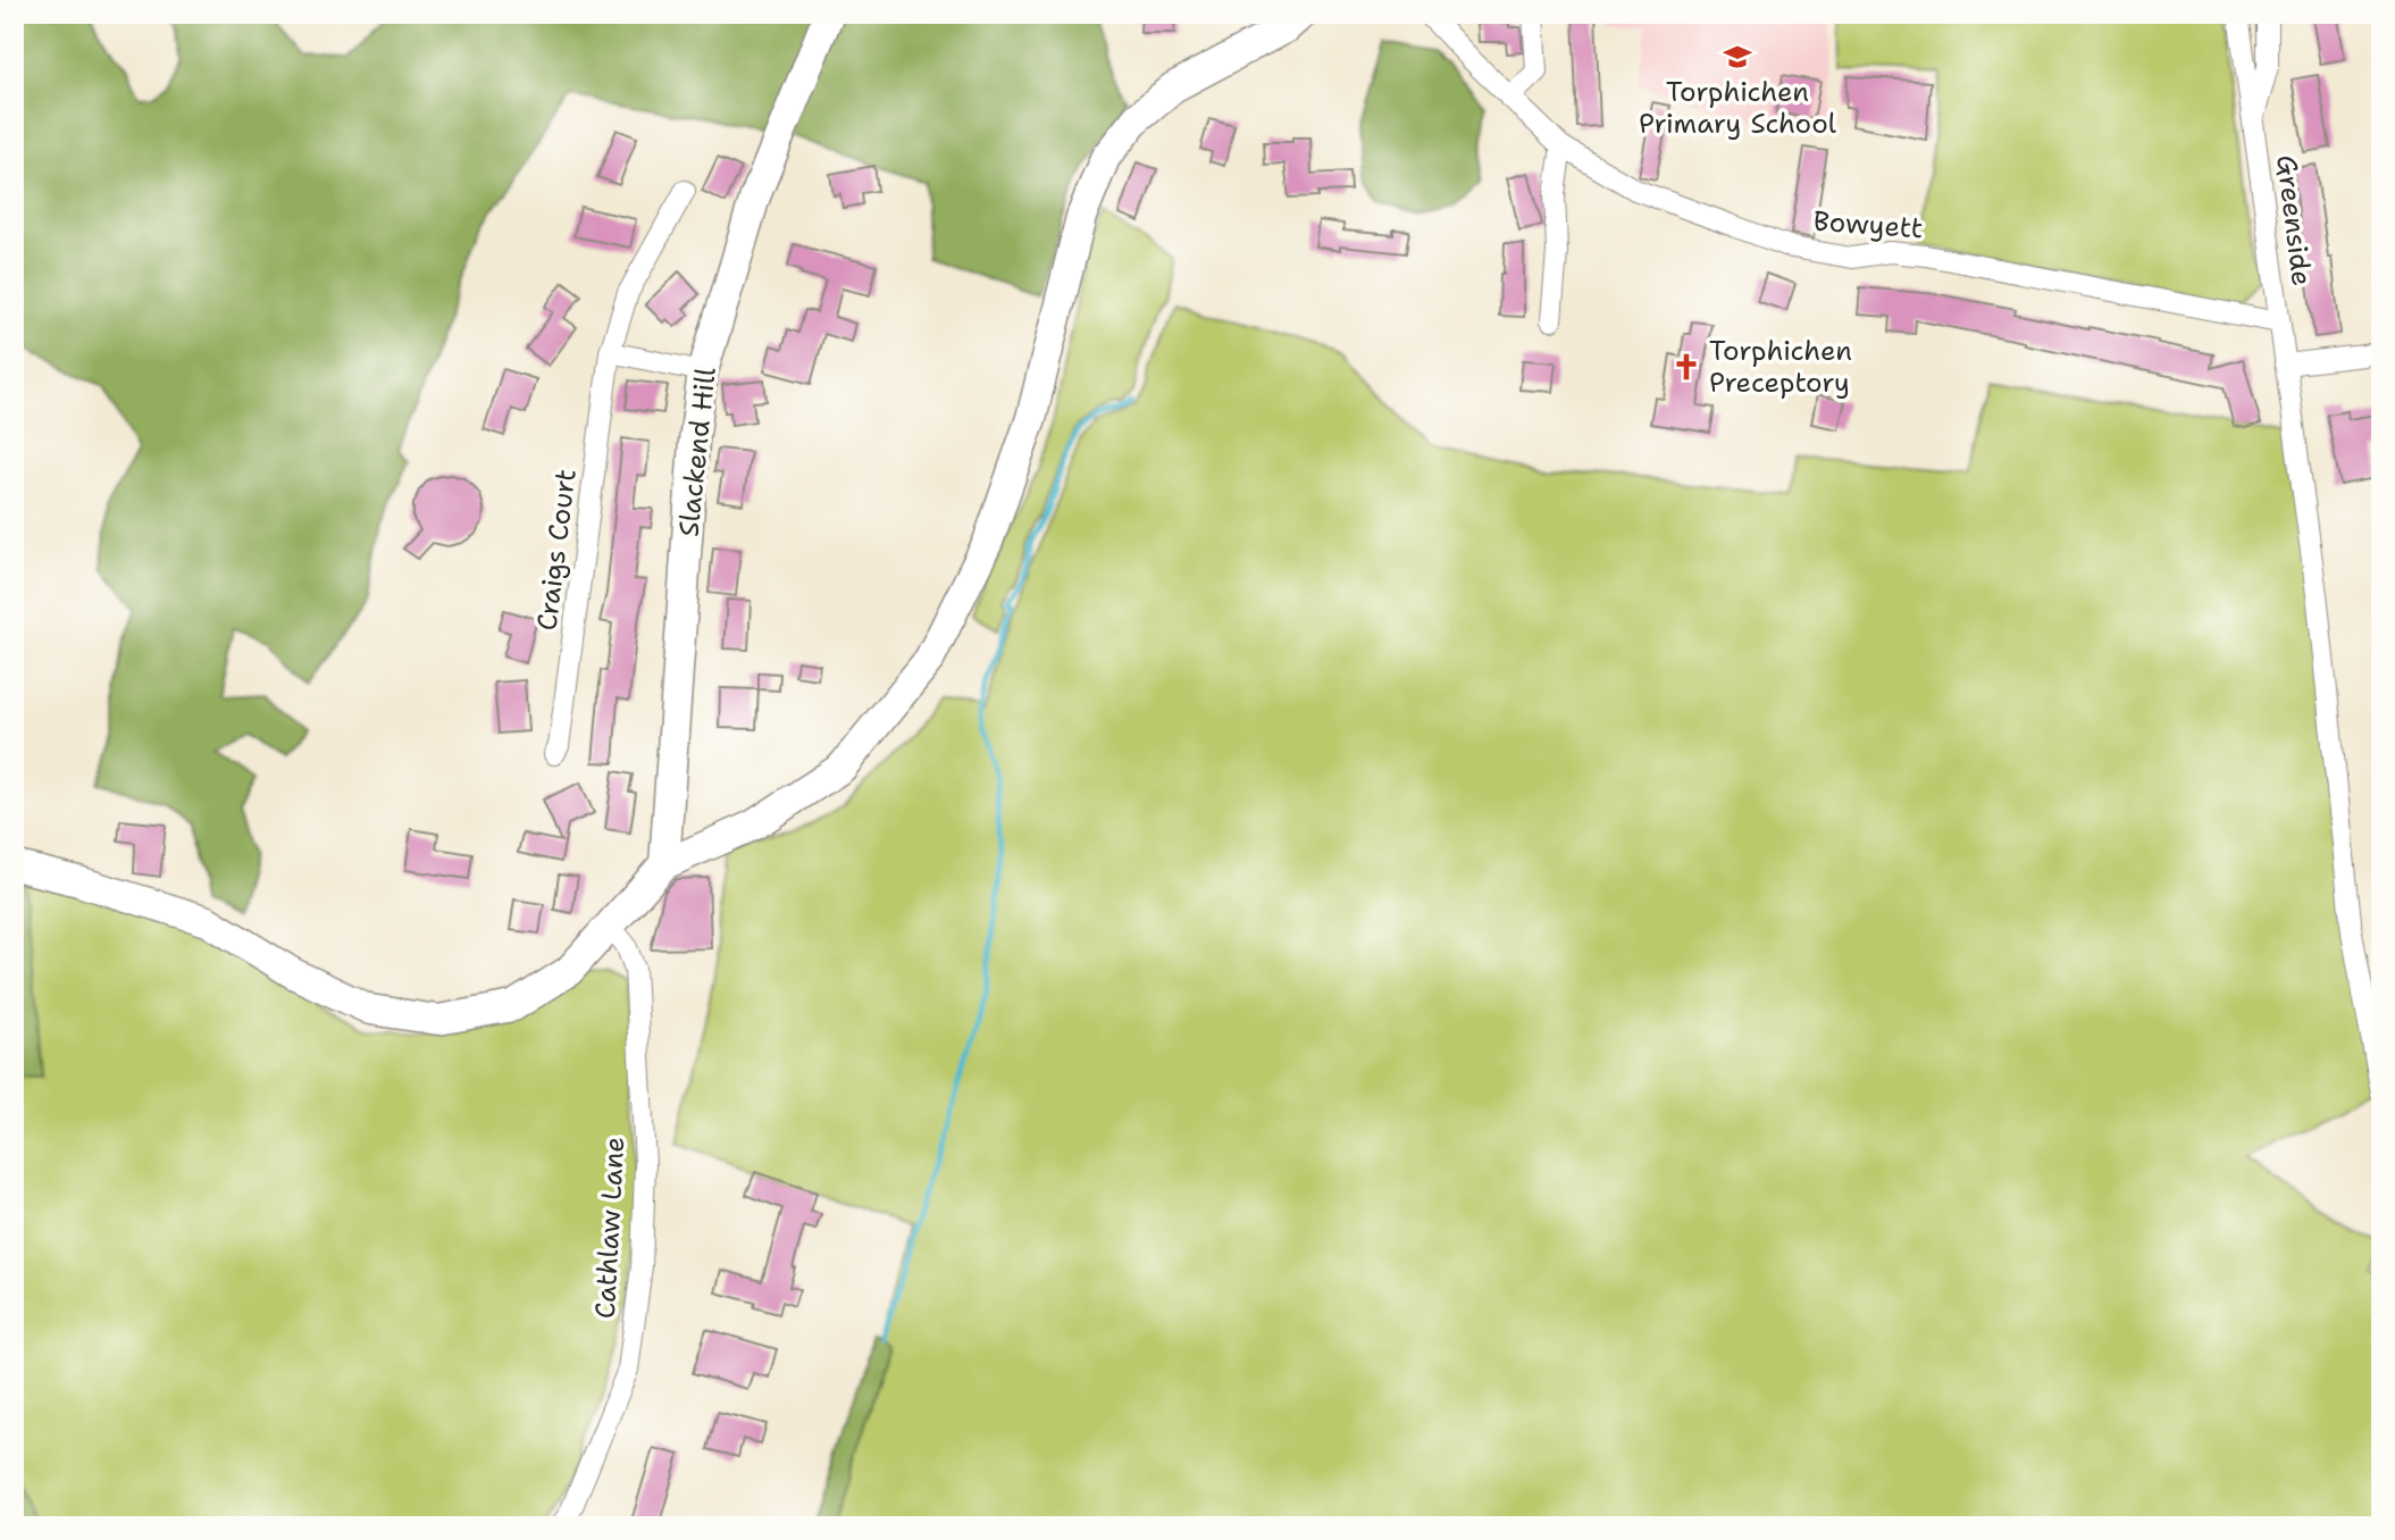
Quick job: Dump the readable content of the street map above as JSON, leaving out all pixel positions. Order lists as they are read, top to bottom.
{
  "streets": {
    "main road": ["Slackend Hill"],
    "street": [
      "Greenside",
      "Bowyett",
      "Craigs Court",
      "Cathlaw Lane"
    ]
  },
  "crossings": [
    ["Greenside", "Bowyett"]
  ],
  "places": {
    "school or university": ["Torphichen Primary School"],
    "church": ["Torphichen Preceptory"]
  }
}
